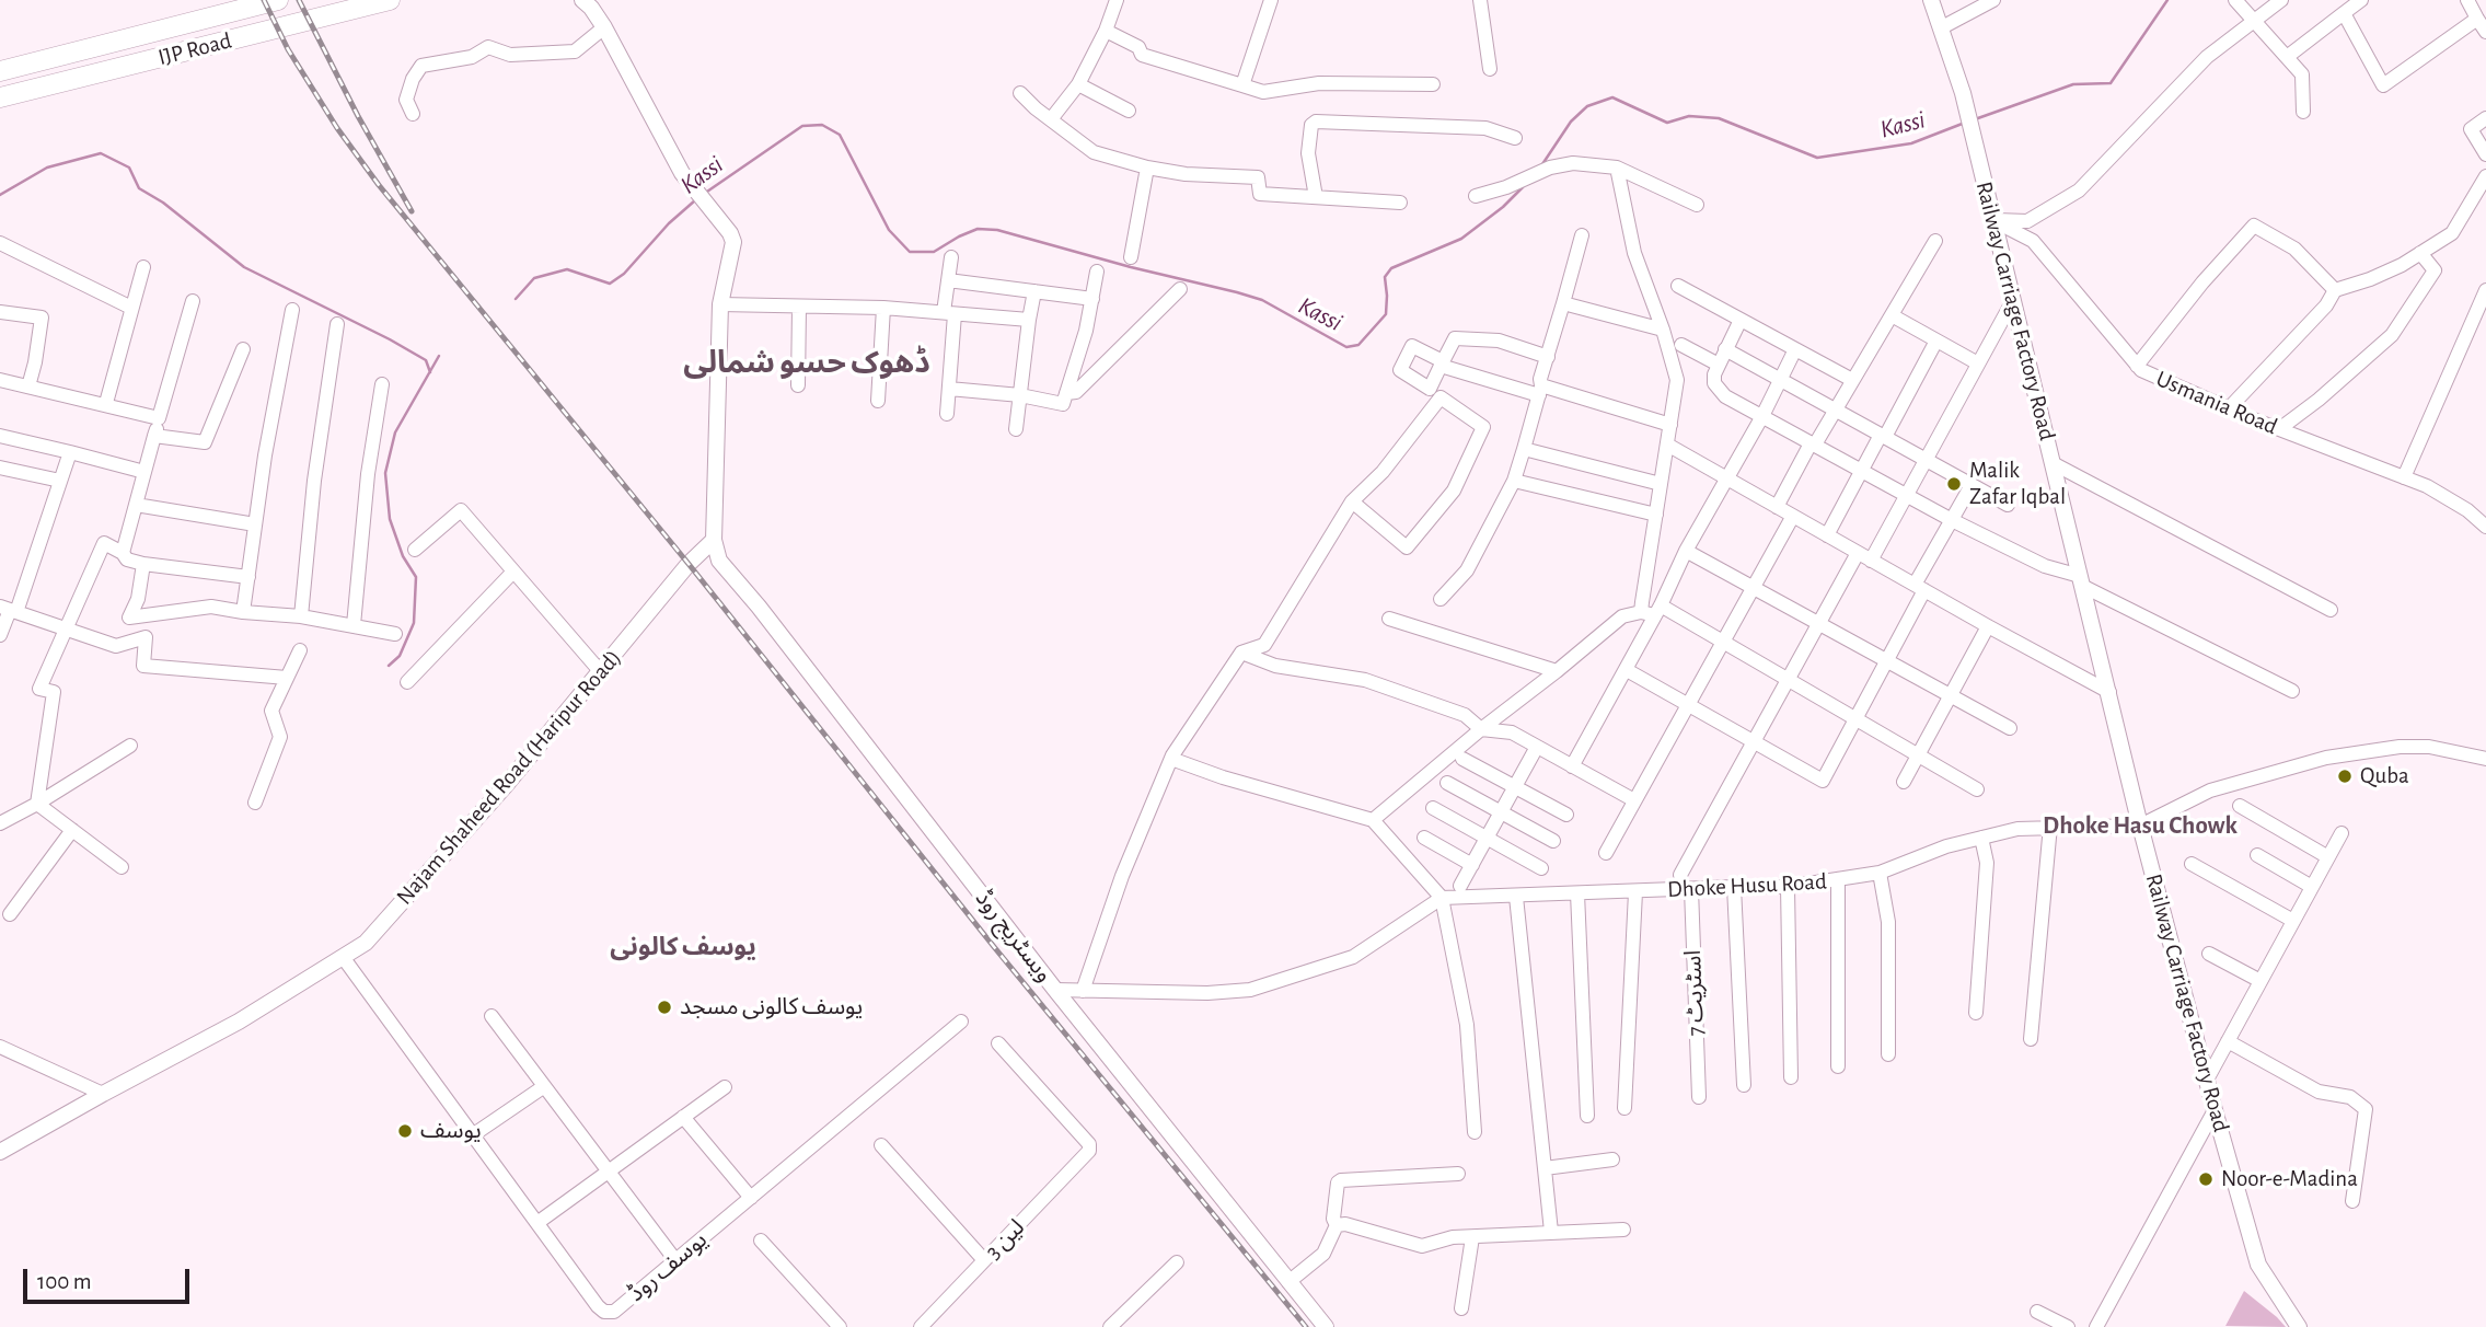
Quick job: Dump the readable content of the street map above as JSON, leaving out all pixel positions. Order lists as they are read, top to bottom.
{
  "streets": {
    "highway": ["IJP Road"],
    "main road": ["Railway Carriage Factory Road", "Najam Shaheed Road (Haripur Road)", "ویسٹریج روڈ"],
    "street": [
      "Usmania Road",
      "Dhoke Husu Road",
      "اسٹریٹ 7",
      "لین 3",
      "یوسف روڈ"
    ]
  },
  "crossings": [
    ["Railway Carriage Factory Road", "Usmania Road"],
    ["Railway Carriage Factory Road", "Dhoke Husu Road"],
    ["Najam Shaheed Road (Haripur Road)", "ویسٹریج روڈ"],
    ["Najam Shaheed Road (Haripur Road)", "یوسف روڈ"],
    ["Dhoke Husu Road", "اسٹریٹ 7"]
  ],
  "districts": ["ڈھوک حسو شمالی", "Dhoke Hasu Chowk", "یوسف کالونی"],
  "water": ["Kassi"],
  "places": [
    "Malik Zafar Iqbal",
    "Quba",
    "یوسف کالونی مسجد",
    "یوسف",
    "Noor-e-Madina"
  ],
  "scale_bar": "100 m"
}
